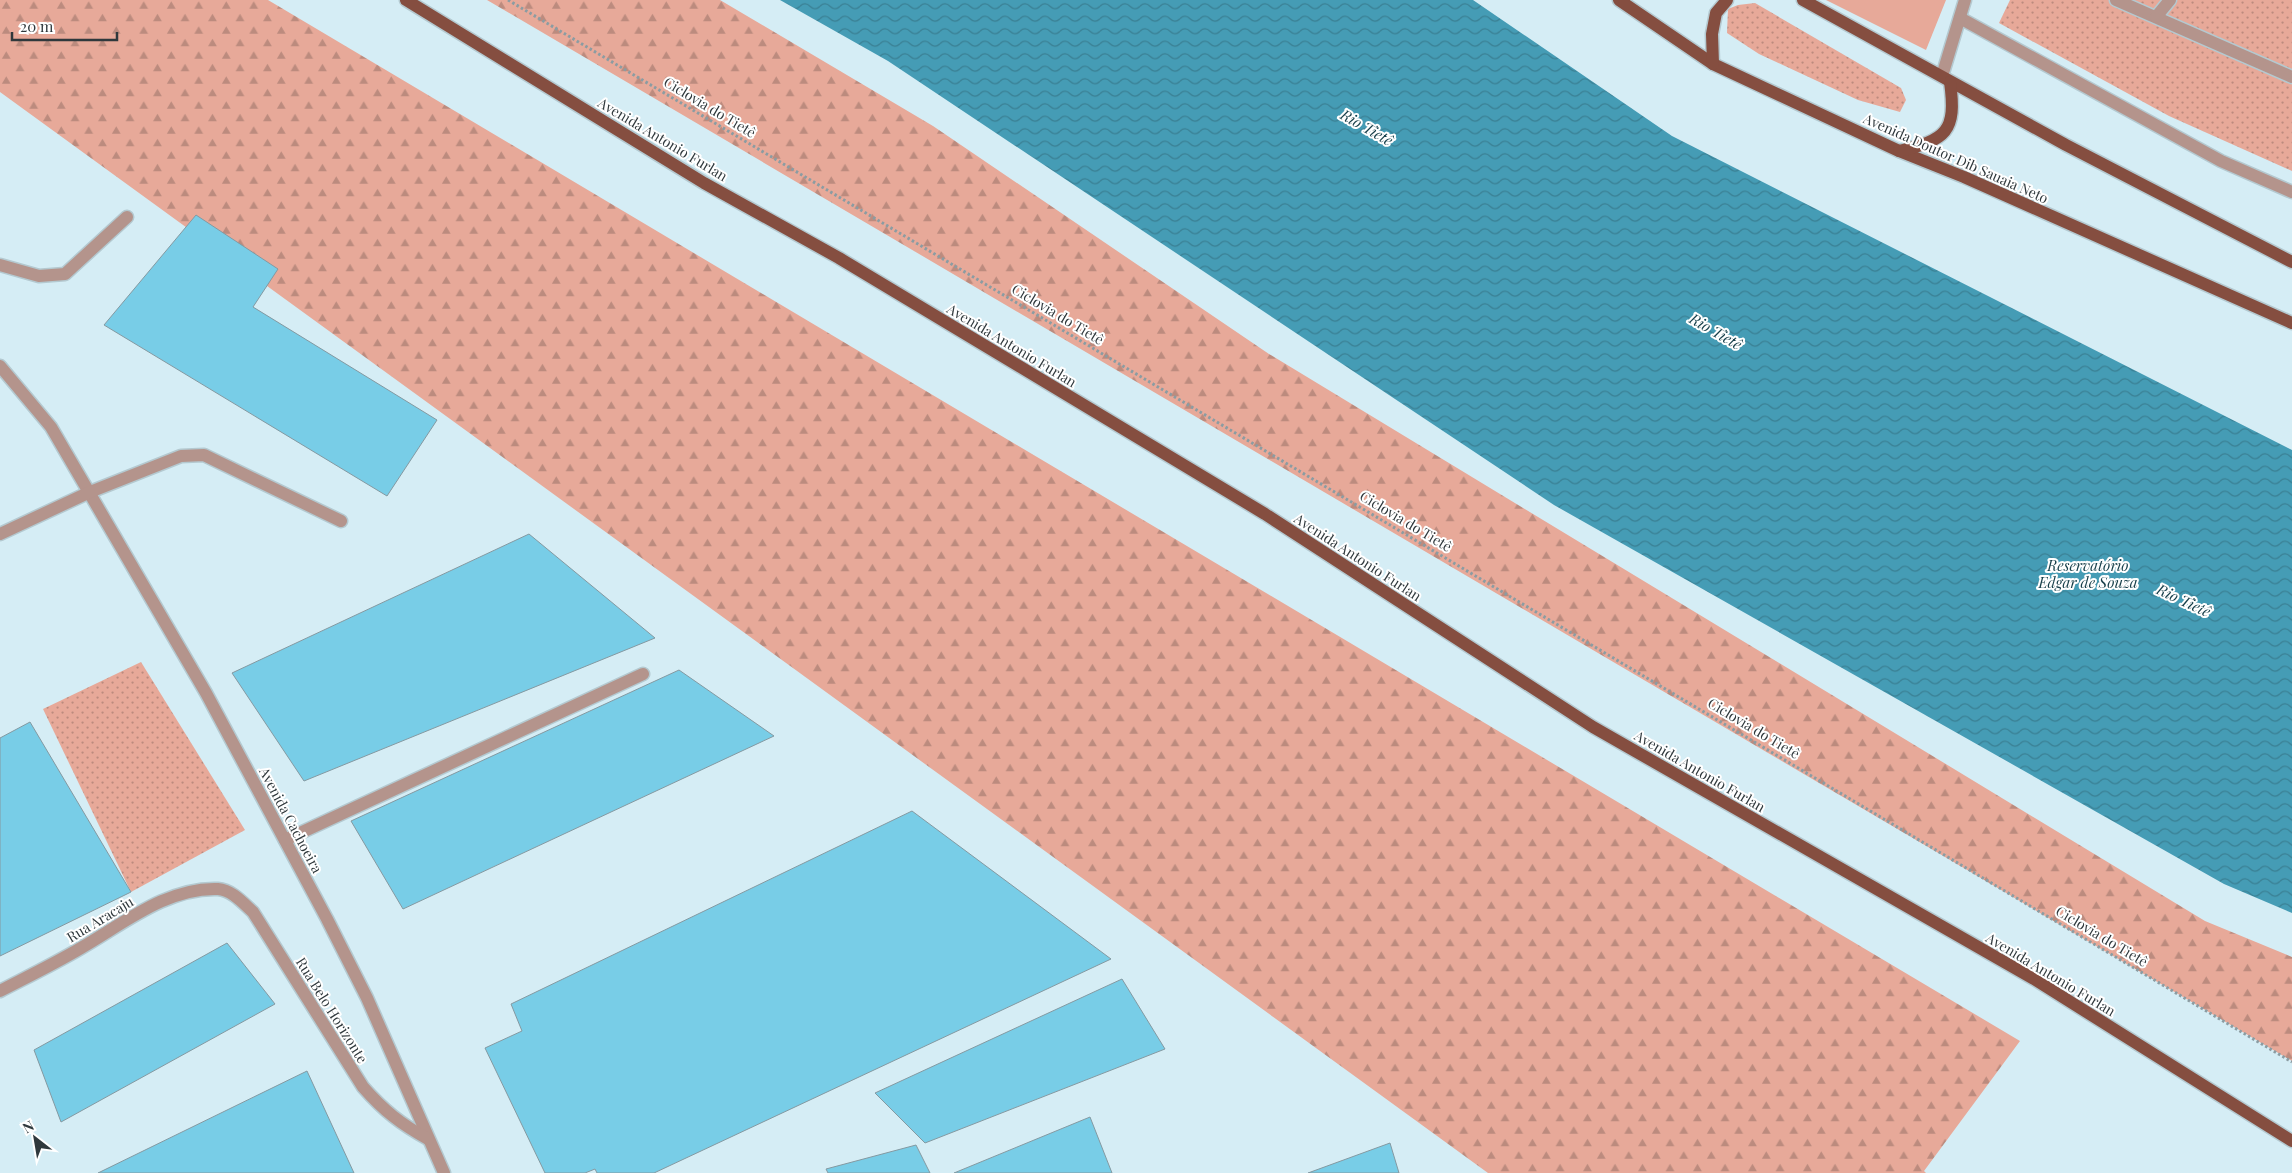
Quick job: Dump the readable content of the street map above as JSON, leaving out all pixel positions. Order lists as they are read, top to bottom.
{
  "streets": {
    "main road": ["Avenida Antonio Furlan", "Avenida Doutor Dib Sauaia Neto"],
    "street": ["Avenida Cachoeira", "Rua Aracaju", "Rua Belo Horizonte"],
    "path": ["Ciclovia do Tietê"]
  },
  "crossings": [
    ["Avenida Cachoeira", "Rua Belo Horizonte"],
    ["Rua Aracaju", "Rua Belo Horizonte"]
  ],
  "water": ["Rio Tietê", "Reservatório Edgar de Souza"],
  "scale_bar": "20 m",
  "north": "top left"
}
